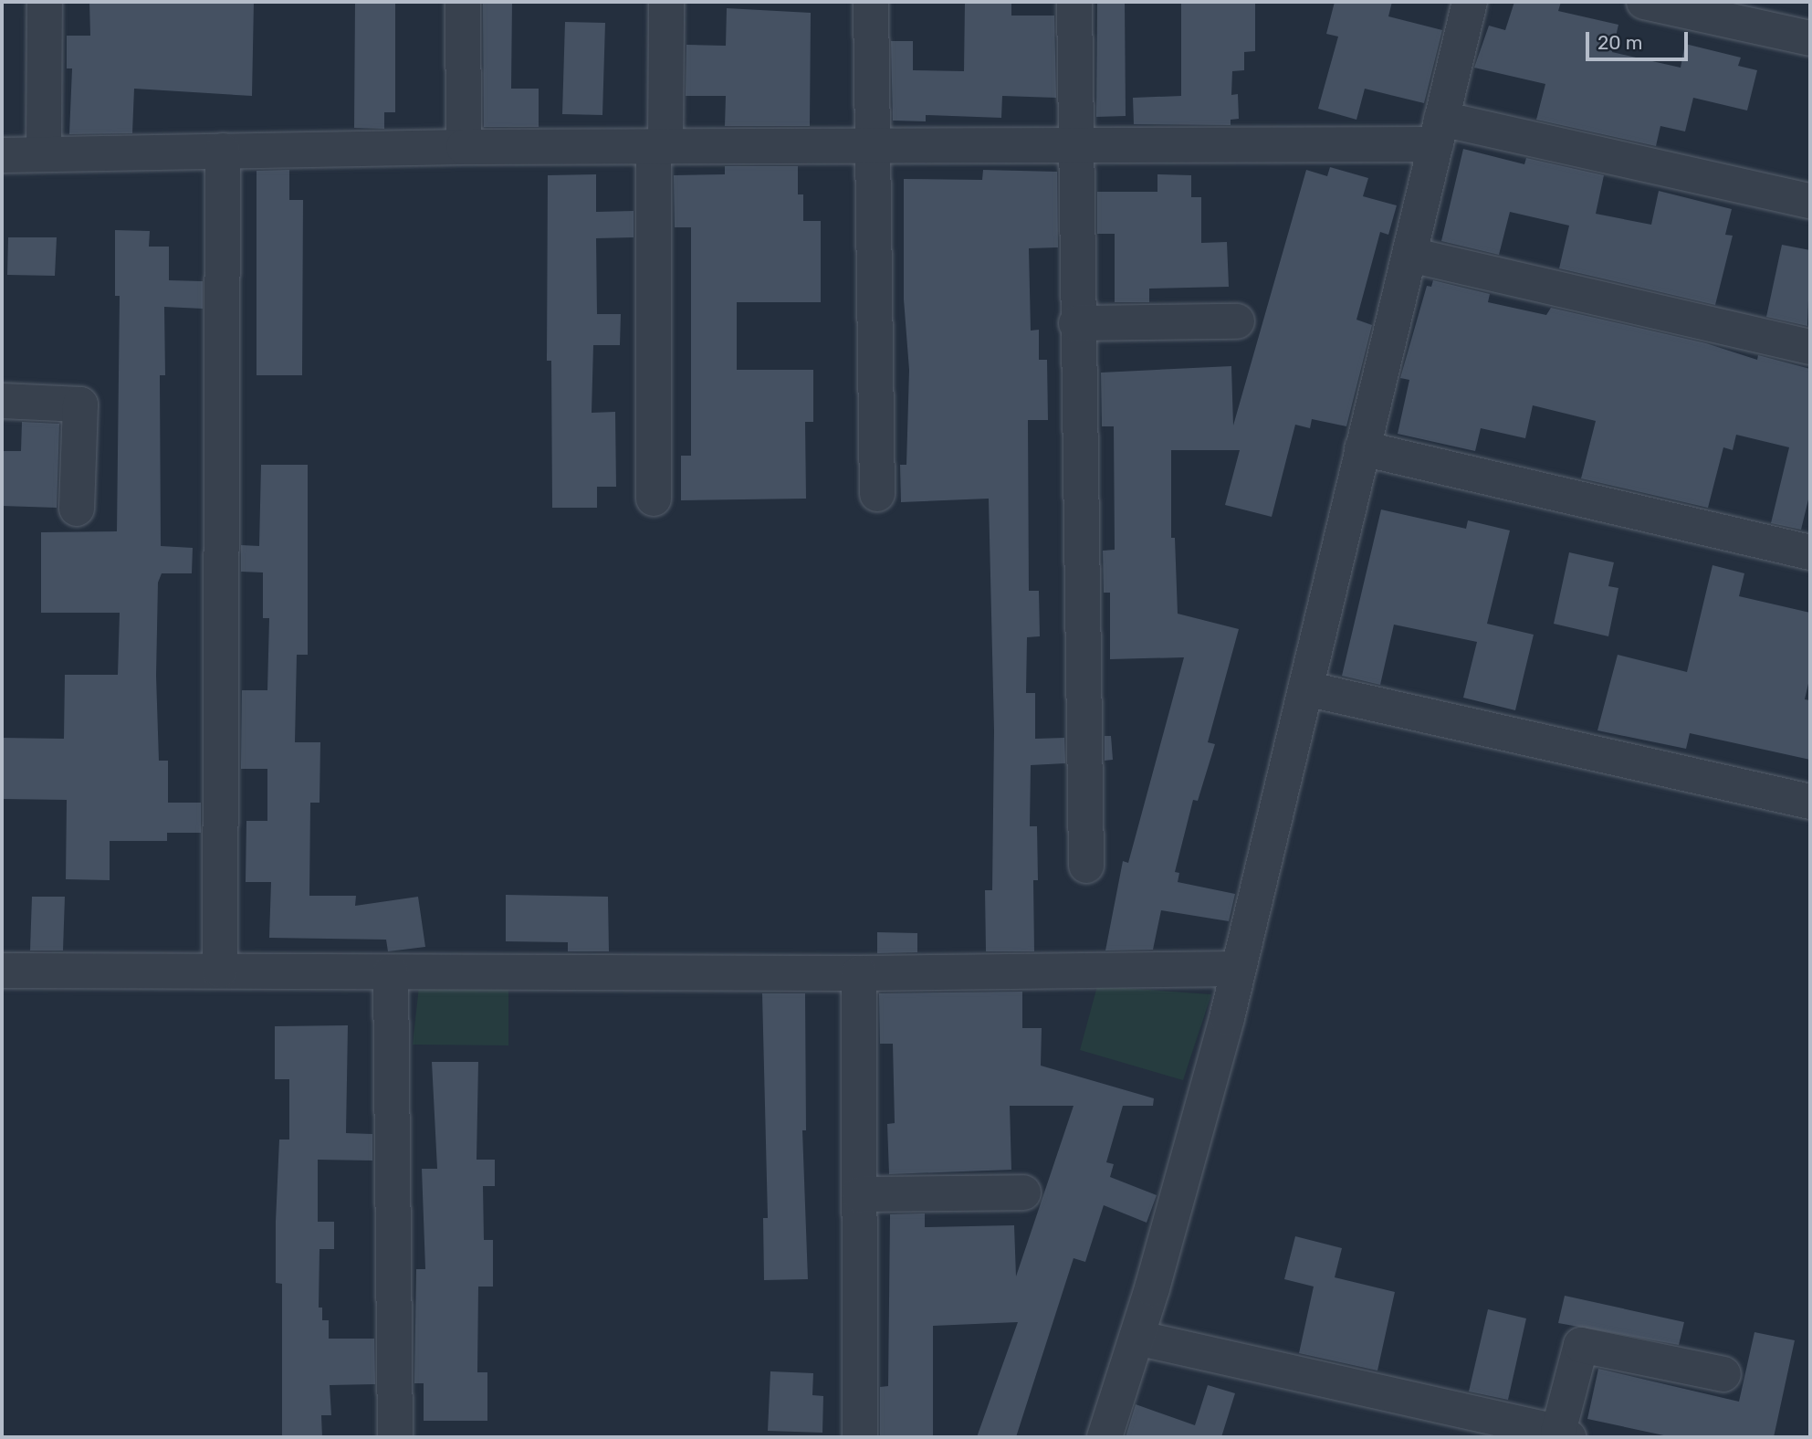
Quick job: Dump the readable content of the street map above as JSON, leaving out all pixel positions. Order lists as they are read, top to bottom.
{
  "scale_bar": "20 m"
}
